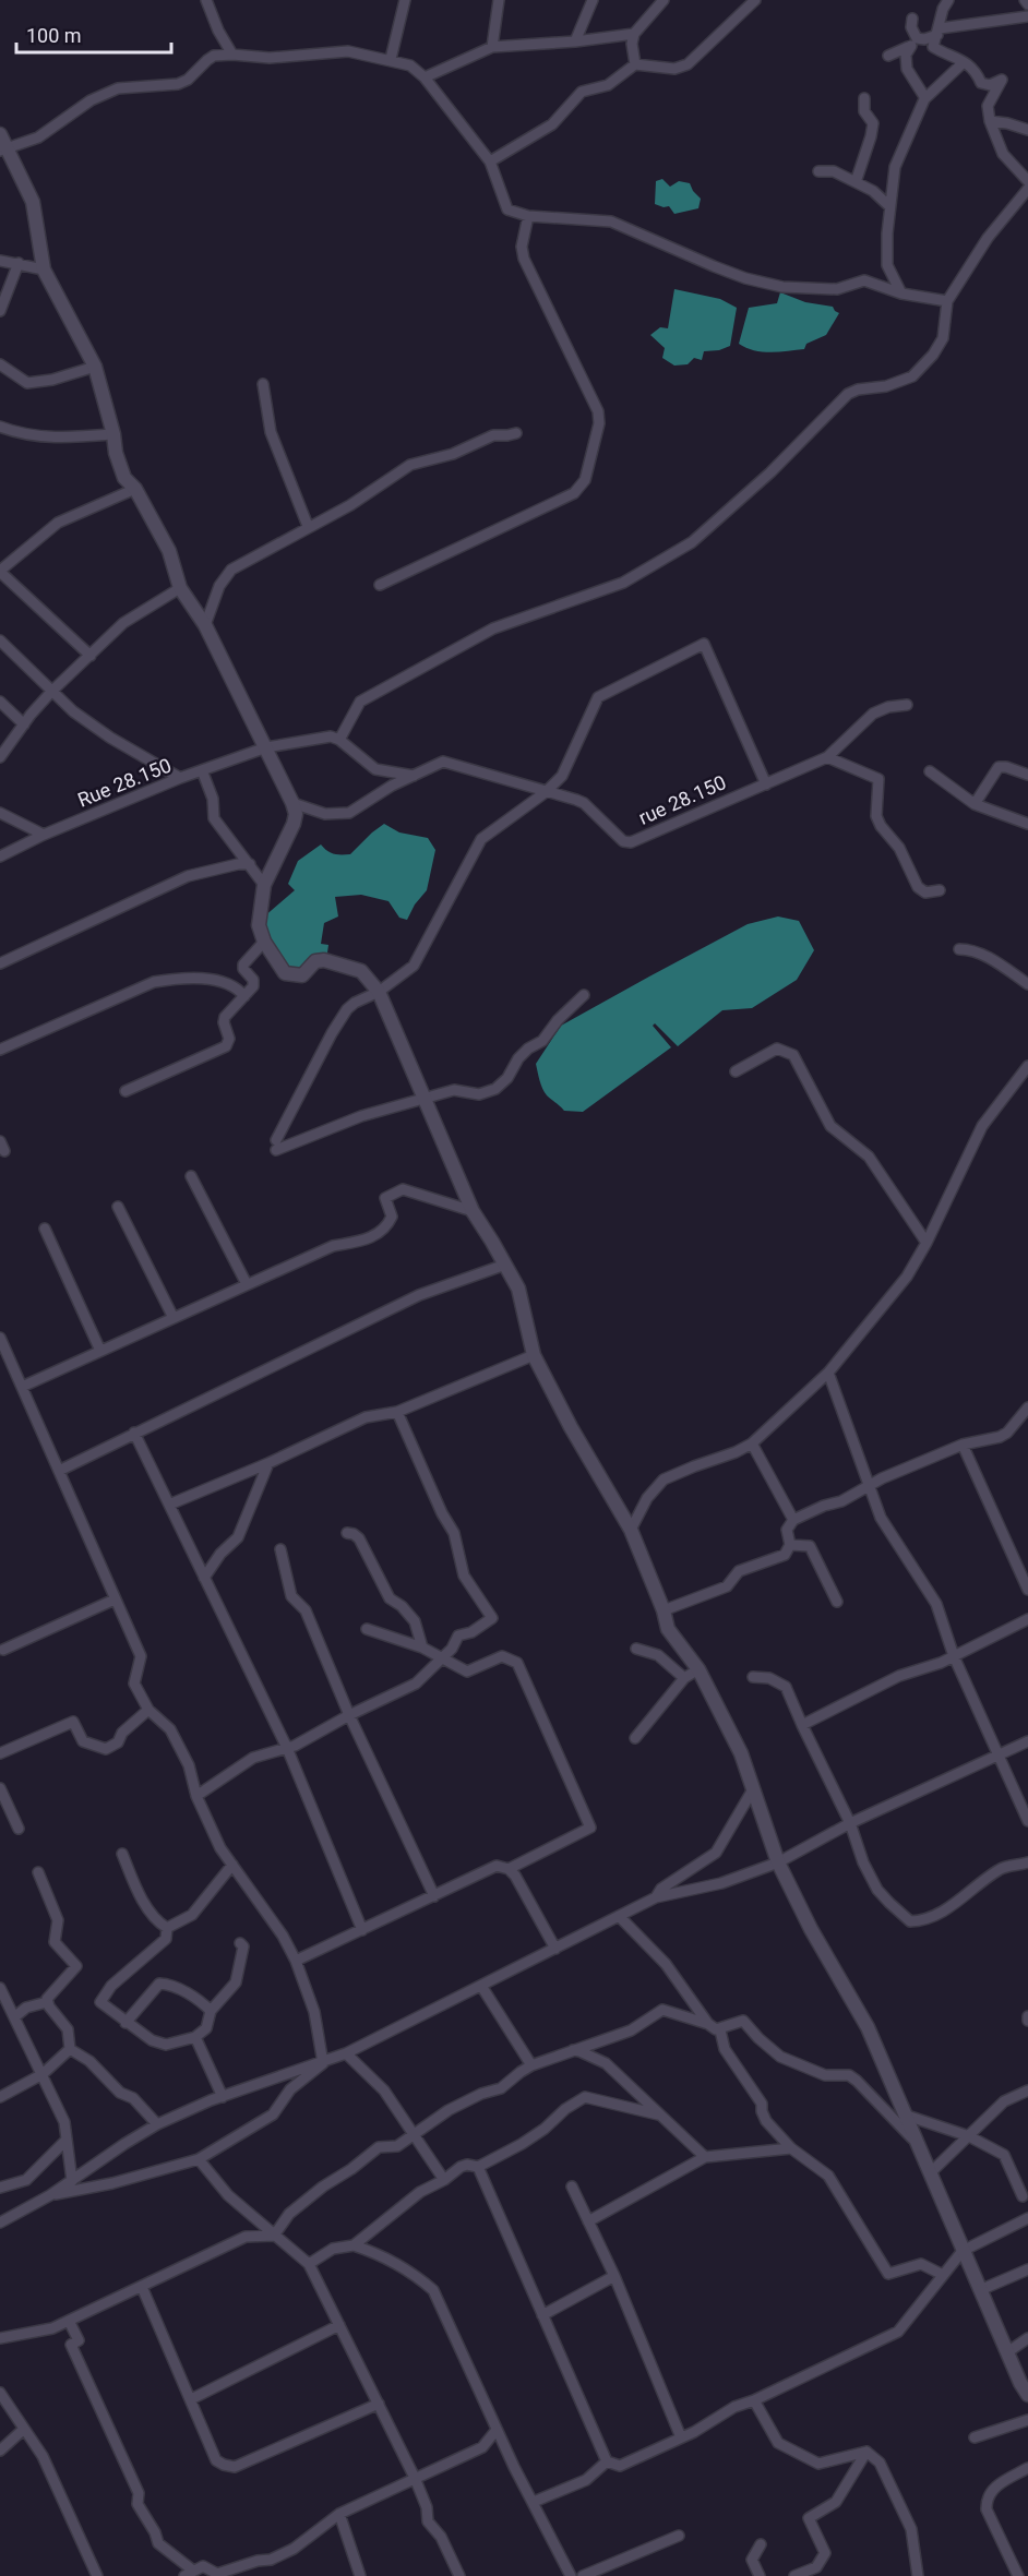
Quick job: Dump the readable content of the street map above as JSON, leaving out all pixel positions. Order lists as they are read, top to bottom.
{
  "streets": {
    "street": ["Rue 28.150", "rue 28.150"]
  },
  "scale_bar": "100 m"
}
